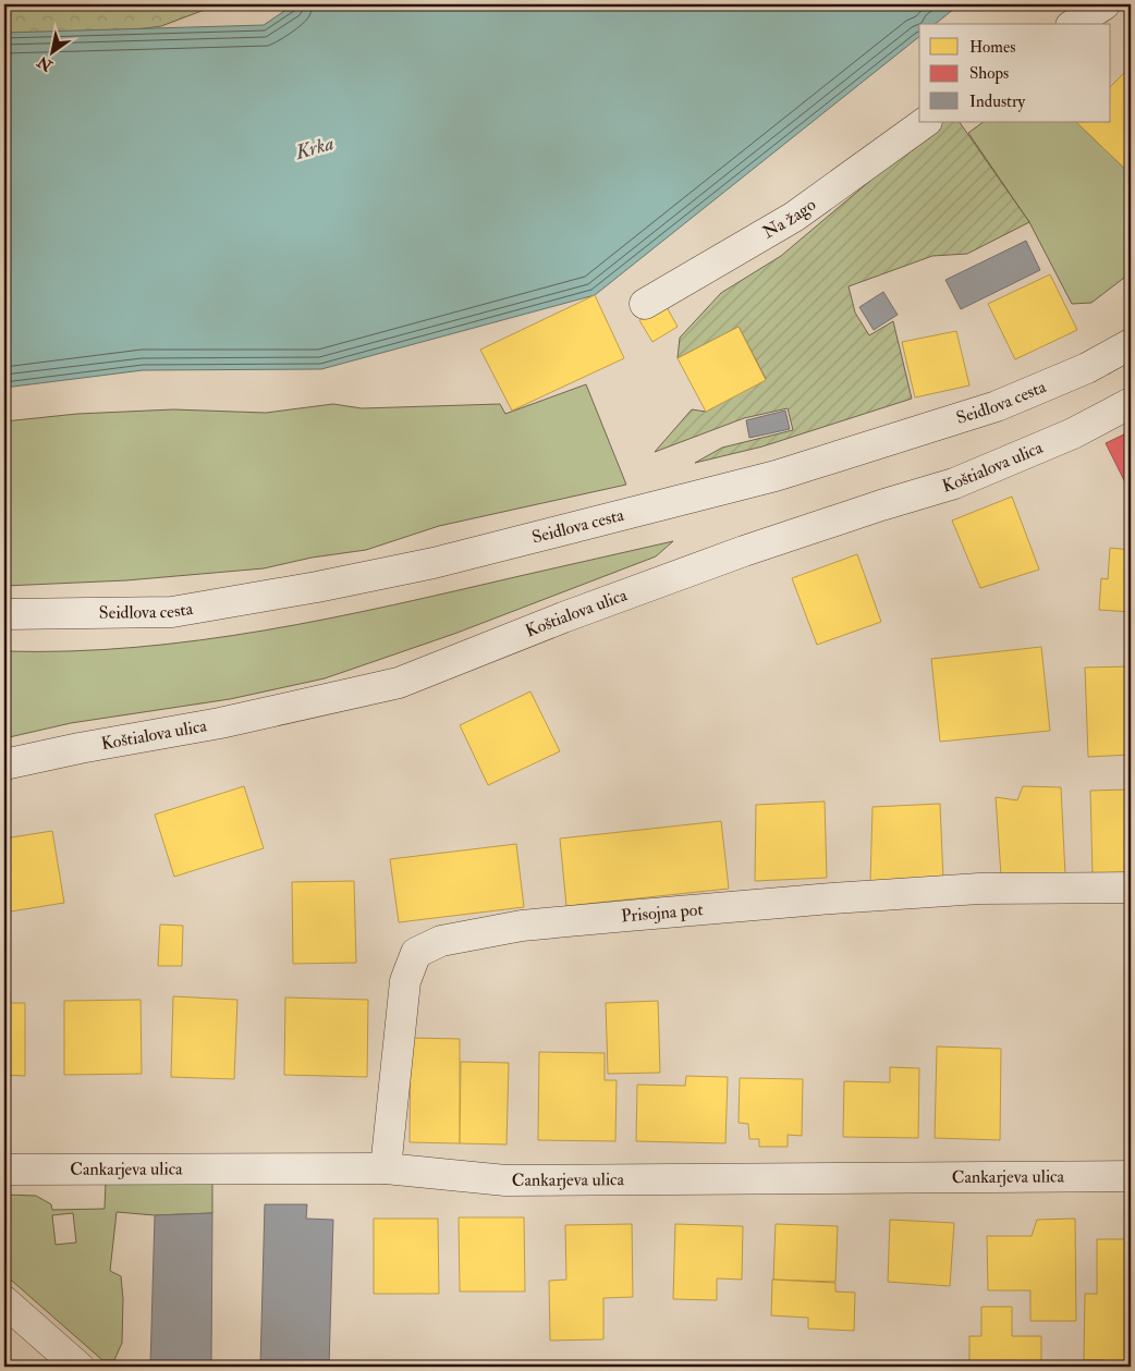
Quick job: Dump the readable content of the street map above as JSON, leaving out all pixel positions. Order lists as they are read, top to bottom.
{
  "streets": {
    "street": [
      "Na žago",
      "Seidlova cesta",
      "Koštialova ulica",
      "Prisojna pot",
      "Cankarjeva ulica"
    ]
  },
  "crossings": [
    ["Prisojna pot", "Cankarjeva ulica"]
  ],
  "water": ["Krka"],
  "legend": ["Homes", "Shops", "Industry"],
  "north": "bottom left"
}
